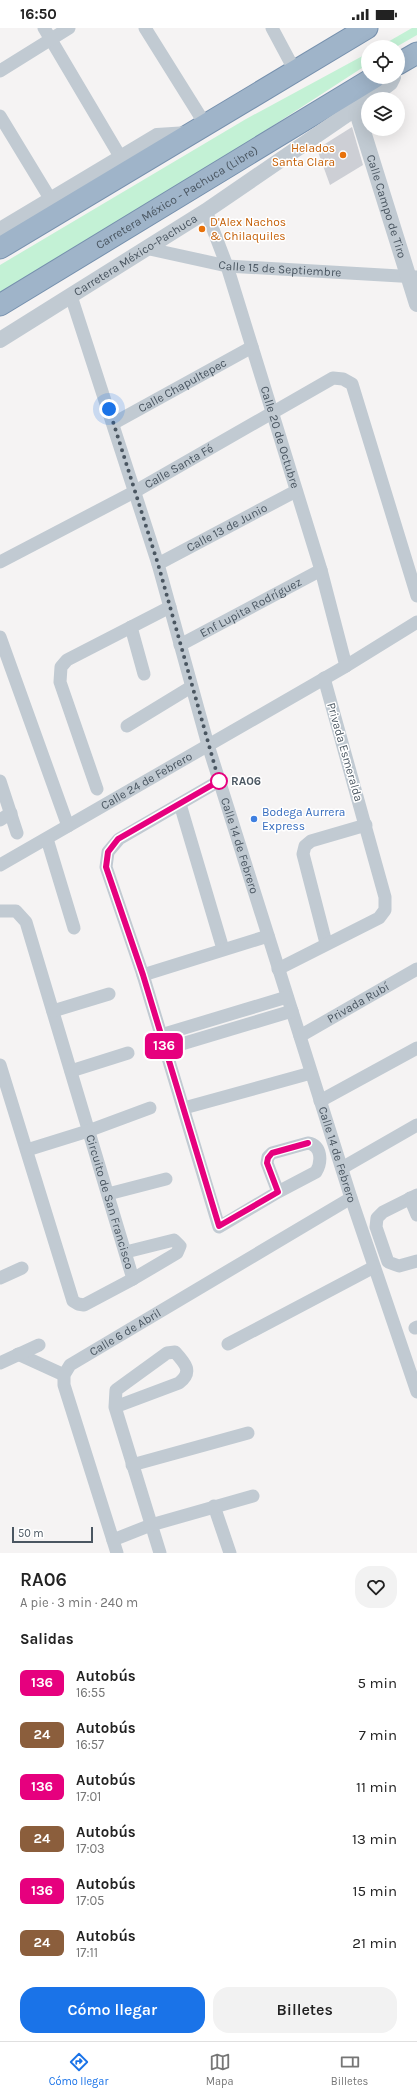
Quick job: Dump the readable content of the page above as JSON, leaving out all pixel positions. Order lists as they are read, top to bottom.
{
  "streets": {
    "highway": ["Carretera México - Pachuca (Libre)"],
    "street": [
      "Calle Campo de Tiro",
      "Carretera México-Pachuca",
      "Calle 15 de Septiembre",
      "Calle Chapultepec",
      "Calle 20 de Octubre",
      "Calle Santa Fé",
      "Calle 13 de Junio",
      "Enf Lupita Rodríguez",
      "Privada Esmeralda",
      "Calle 24 de Febrero",
      "Calle 14 de Febrero",
      "Privada Rubí",
      "Circuito de San Francisco",
      "Calle 6 de Abril"
    ]
  },
  "crossings": [
    ["Calle Campo de Tiro", "Calle 15 de Septiembre"],
    ["Carretera México-Pachuca", "Calle 15 de Septiembre"],
    ["Carretera México-Pachuca", "Calle 20 de Octubre"],
    ["Carretera México-Pachuca", "Calle 14 de Febrero"],
    ["Calle 15 de Septiembre", "Calle 20 de Octubre"],
    ["Calle Chapultepec", "Calle 20 de Octubre"],
    ["Calle Chapultepec", "Calle 14 de Febrero"],
    ["Calle 20 de Octubre", "Calle Santa Fé"],
    ["Calle 20 de Octubre", "Calle 13 de Junio"],
    ["Calle 20 de Octubre", "Enf Lupita Rodríguez"],
    ["Calle 20 de Octubre", "Calle 24 de Febrero"],
    ["Calle Santa Fé", "Calle 14 de Febrero"],
    ["Calle 13 de Junio", "Calle 14 de Febrero"],
    ["Enf Lupita Rodríguez", "Calle 14 de Febrero"],
    ["Privada Esmeralda", "Calle 24 de Febrero"],
    ["Privada Esmeralda", "Calle 14 de Febrero"],
    ["Calle 24 de Febrero", "Calle 14 de Febrero"],
    ["Calle 14 de Febrero", "Privada Rubí"],
    ["Calle 14 de Febrero", "Calle 6 de Abril"]
  ],
  "places": [
    "Helados Santa Clara",
    "D'Alex Nachos & Chilaquiles",
    "RA06",
    "Bodega Aurrera Express"
  ],
  "lines": ["bus line 136"],
  "scale_bar": "50 m",
  "page": {
    "status": "16:50",
    "on_map": "136",
    "scale": "50 m",
    "heading": [
      ["RA06", "A pie · 3 min · 240 m"],
      "Salidas"
    ],
    "list": [
      {
        "mark": "136",
        "name": "Autobús",
        "note": "16:55",
        "value": "5 min"
      },
      {
        "mark": "24",
        "name": "Autobús",
        "note": "16:57",
        "value": "7 min"
      },
      {
        "mark": "136",
        "name": "Autobús",
        "note": "17:01",
        "value": "11 min"
      },
      {
        "mark": "24",
        "name": "Autobús",
        "note": "17:03",
        "value": "13 min"
      },
      {
        "mark": "136",
        "name": "Autobús",
        "note": "17:05",
        "value": "15 min"
      },
      {
        "mark": "24",
        "name": "Autobús",
        "note": "17:11",
        "value": "21 min"
      }
    ],
    "buttons": ["Cómo llegar", "Billetes"],
    "tabs": ["Cómo llegar", "Mapa", "Billetes"]
  }
}
